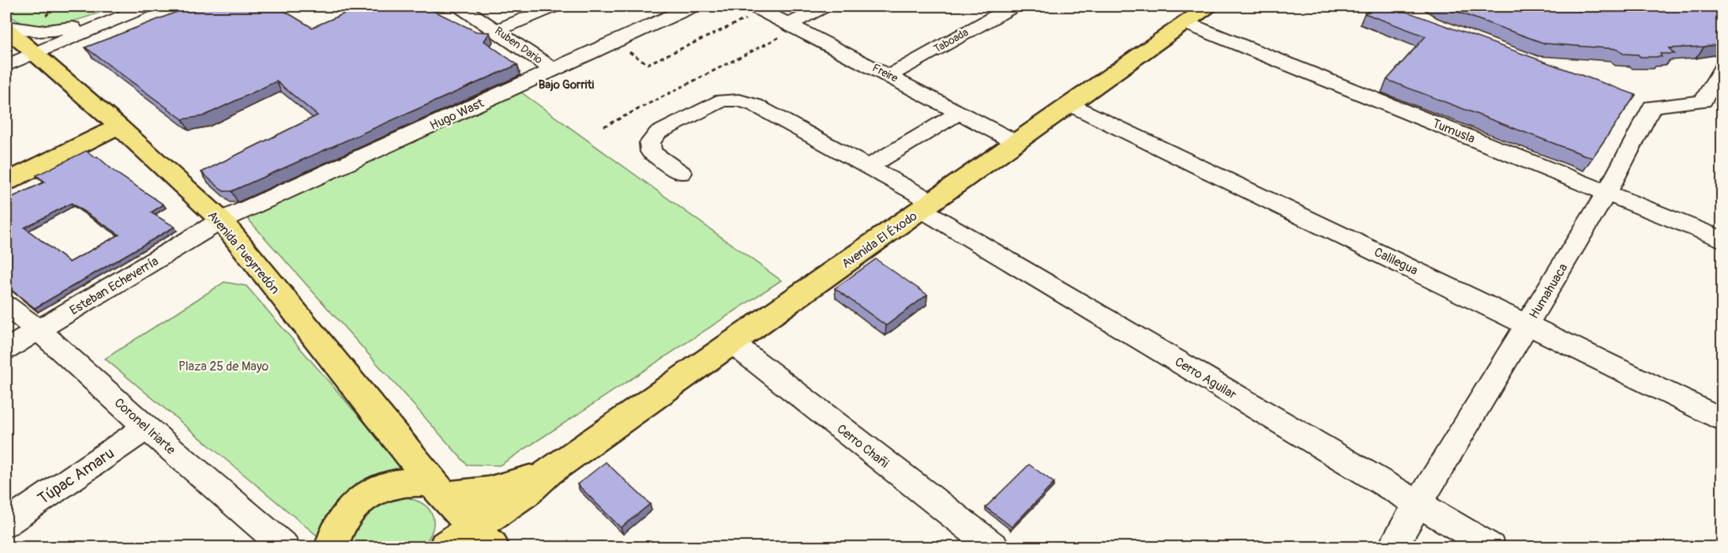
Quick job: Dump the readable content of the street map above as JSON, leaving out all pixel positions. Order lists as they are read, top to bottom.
{
  "streets": {
    "main road": ["Avenida El Éxodo", "Avenida Pueyrredón"],
    "street": [
      "Taboada",
      "Ruben Dario",
      "Freire",
      "Hugo Wast",
      "Tumusla",
      "Calilegua",
      "Esteban Echeverría",
      "Humahuaca",
      "Cerro Aguilar",
      "Coronel Iriarte",
      "Cerro Chañi",
      "Túpac Amaru"
    ]
  },
  "crossings": [
    ["Taboada", "Freire"],
    ["Ruben Dario", "Hugo Wast"],
    ["Freire", "Avenida El Éxodo"],
    ["Hugo Wast", "Avenida Pueyrredón"],
    ["Hugo Wast", "Esteban Echeverría"],
    ["Tumusla", "Avenida El Éxodo"],
    ["Tumusla", "Humahuaca"],
    ["Avenida El Éxodo", "Avenida Pueyrredón"],
    ["Avenida El Éxodo", "Calilegua"],
    ["Avenida El Éxodo", "Cerro Aguilar"],
    ["Avenida El Éxodo", "Cerro Chañi"],
    ["Avenida Pueyrredón", "Esteban Echeverría"],
    ["Calilegua", "Humahuaca"],
    ["Esteban Echeverría", "Coronel Iriarte"],
    ["Humahuaca", "Cerro Aguilar"],
    ["Coronel Iriarte", "Túpac Amaru"]
  ],
  "districts": ["Bajo Gorriti"],
  "parks": ["Plaza 25 de Mayo"]
}
